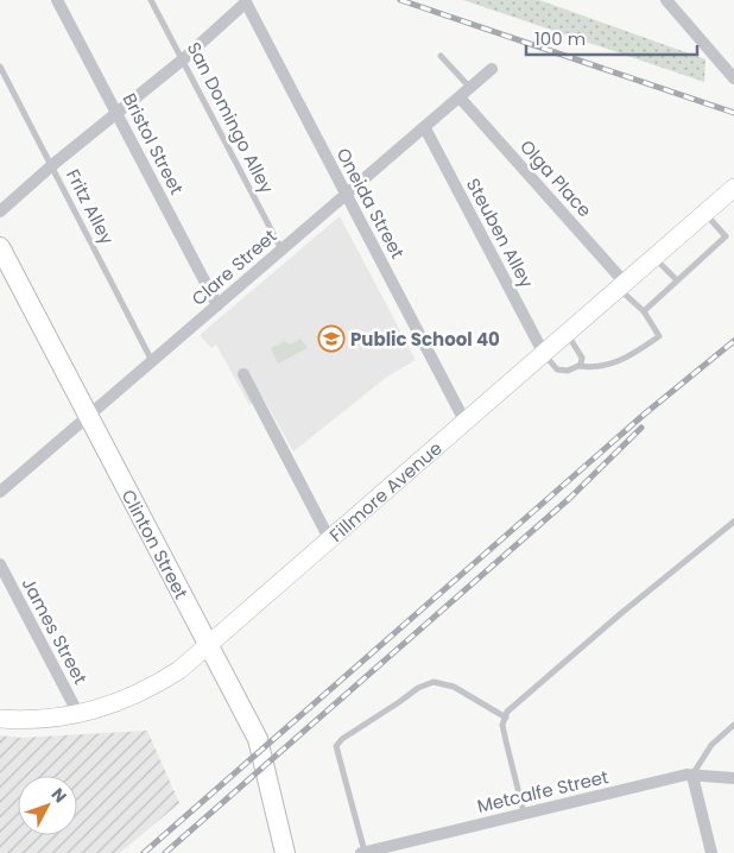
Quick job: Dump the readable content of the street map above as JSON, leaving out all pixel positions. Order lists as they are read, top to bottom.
{
  "streets": {
    "main road": ["Clinton Street"],
    "street": [
      "Bristol Street",
      "Olga Place",
      "Oneida Street",
      "Steuben Alley",
      "Clare Street",
      "Fillmore Avenue",
      "James Street",
      "Metcalfe Street"
    ],
    "lane": ["San Domingo Alley", "Fritz Alley"]
  },
  "crossings": [
    ["San Domingo Alley", "Clare Street"],
    ["Bristol Street", "Clare Street"],
    ["Olga Place", "Clare Street"],
    ["Olga Place", "Fillmore Avenue"],
    ["Oneida Street", "Clare Street"],
    ["Oneida Street", "Fillmore Avenue"],
    ["Fritz Alley", "Clare Street"],
    ["Steuben Alley", "Clare Street"],
    ["Steuben Alley", "Fillmore Avenue"],
    ["Clare Street", "Clinton Street"],
    ["Fillmore Avenue", "Clinton Street"],
    ["Fillmore Avenue", "James Street"]
  ],
  "places": {
    "school or university": ["Public School 40"]
  },
  "scale_bar": "100 m",
  "north": "top right"
}
